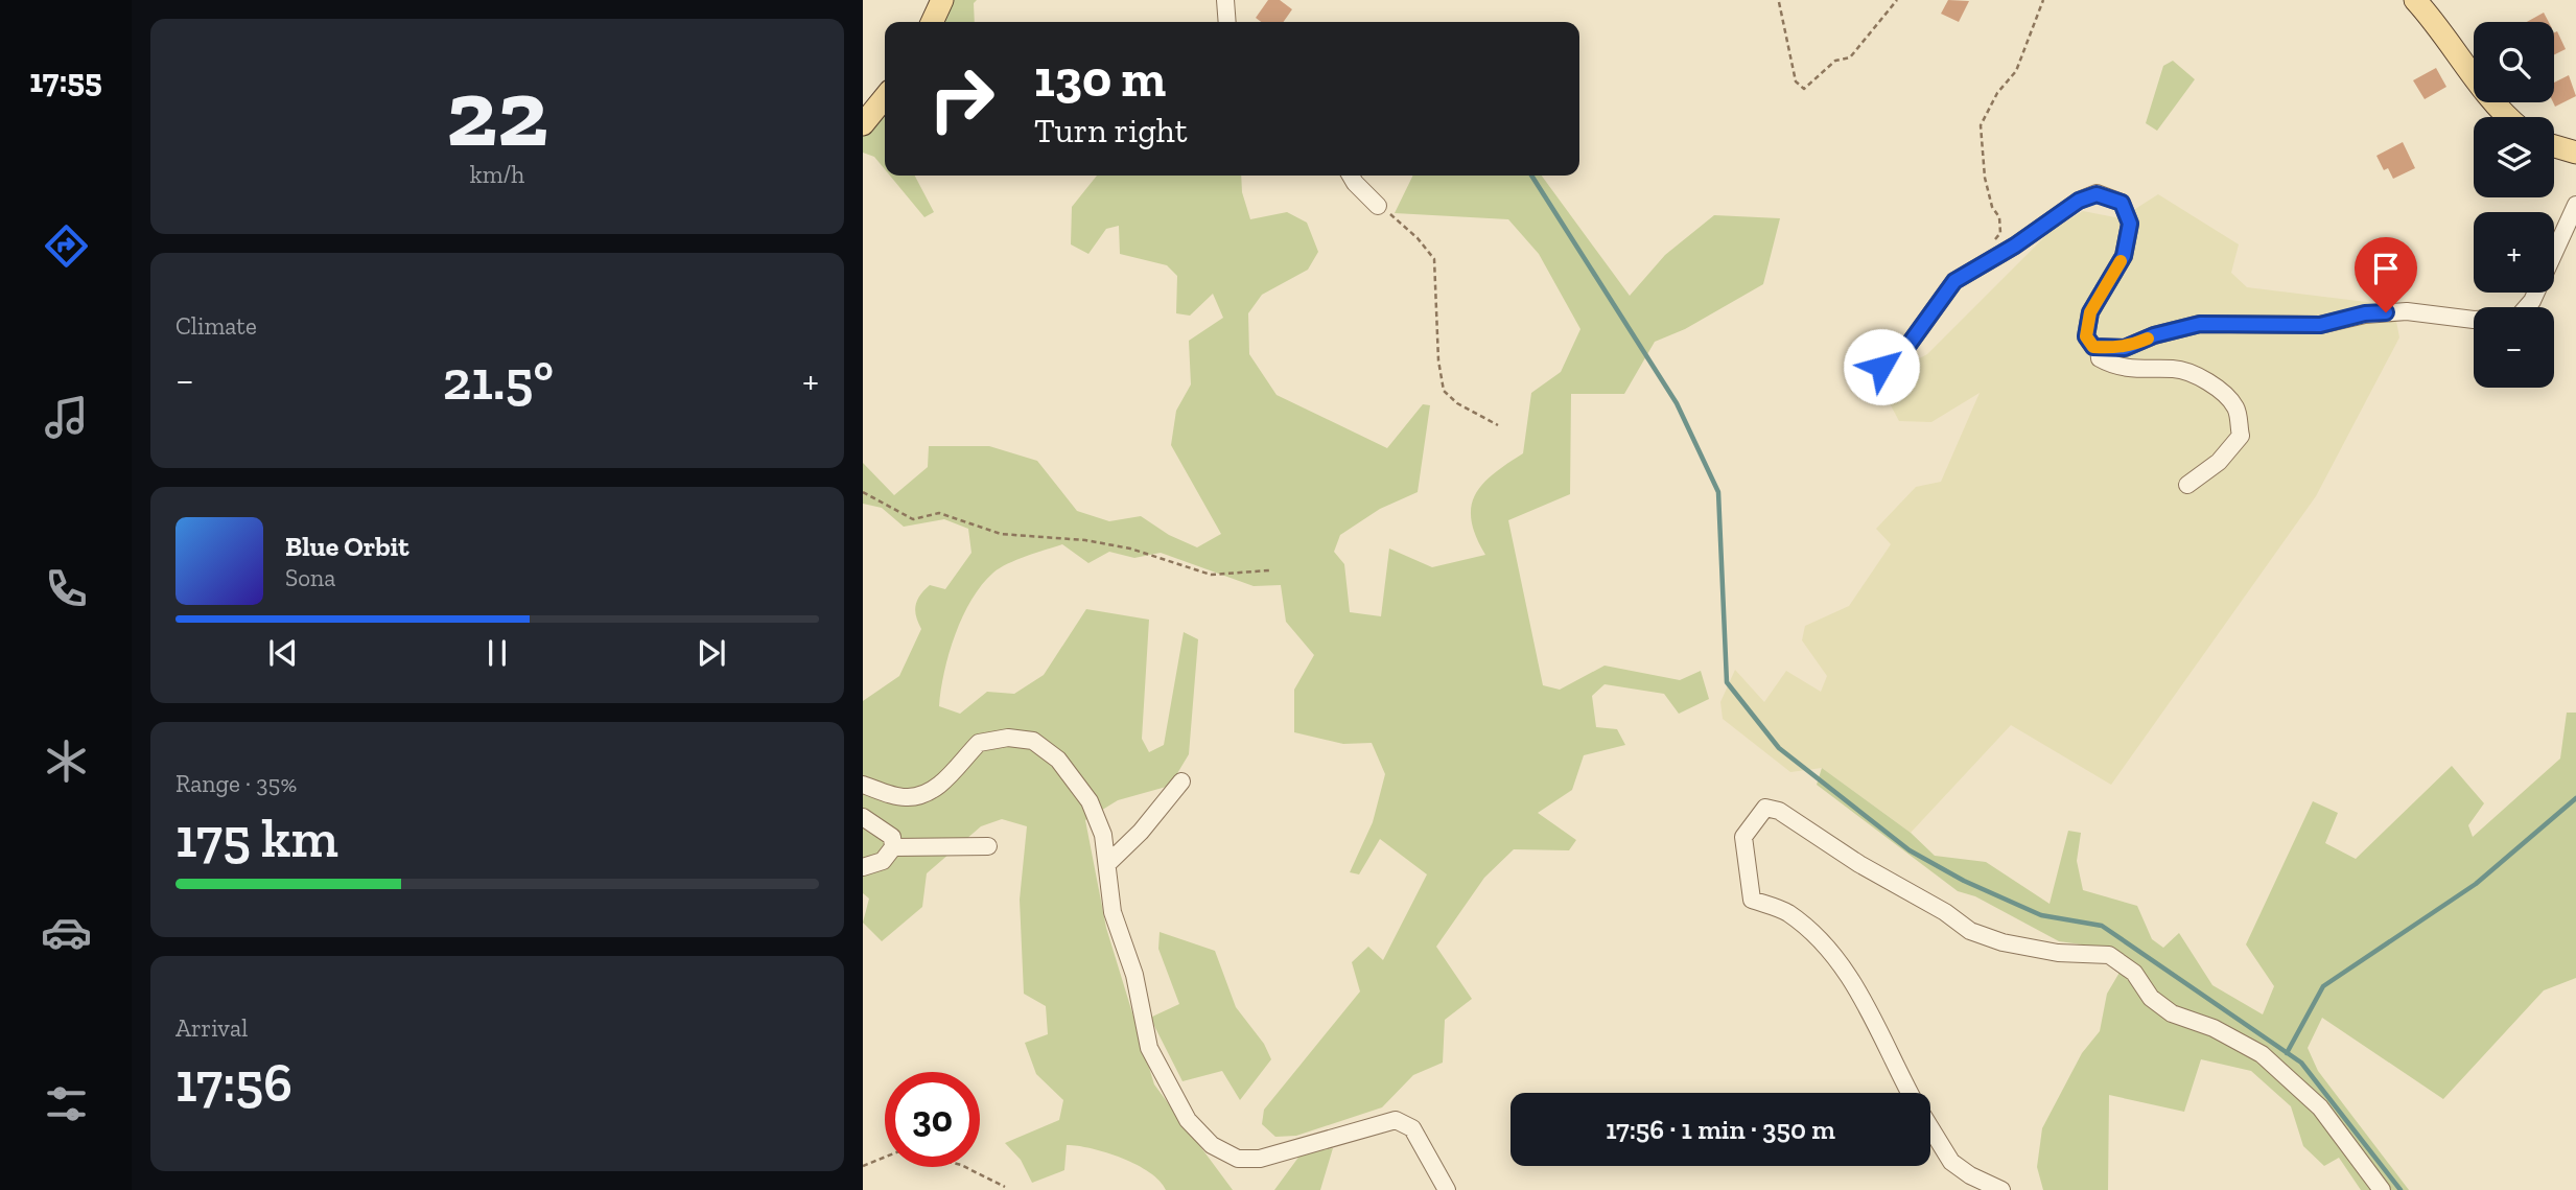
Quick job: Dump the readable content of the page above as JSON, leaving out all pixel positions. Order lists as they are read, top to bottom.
{
  "page": {
    "tabs": "17:55",
    "tile": [
      ["22", "km/h"],
      "Climate",
      ["Range · 35%", "175 km"],
      ["Arrival", "17:56"]
    ],
    "map_buttons": ["+", "−"],
    "turn": ["130 m", "Turn right"],
    "heat": ["−", "21.5°", "+"],
    "song": ["Blue Orbit", "Sona"],
    "limit": "30",
    "trip": "17:56 · 1 min · 350 m"
  }
}
